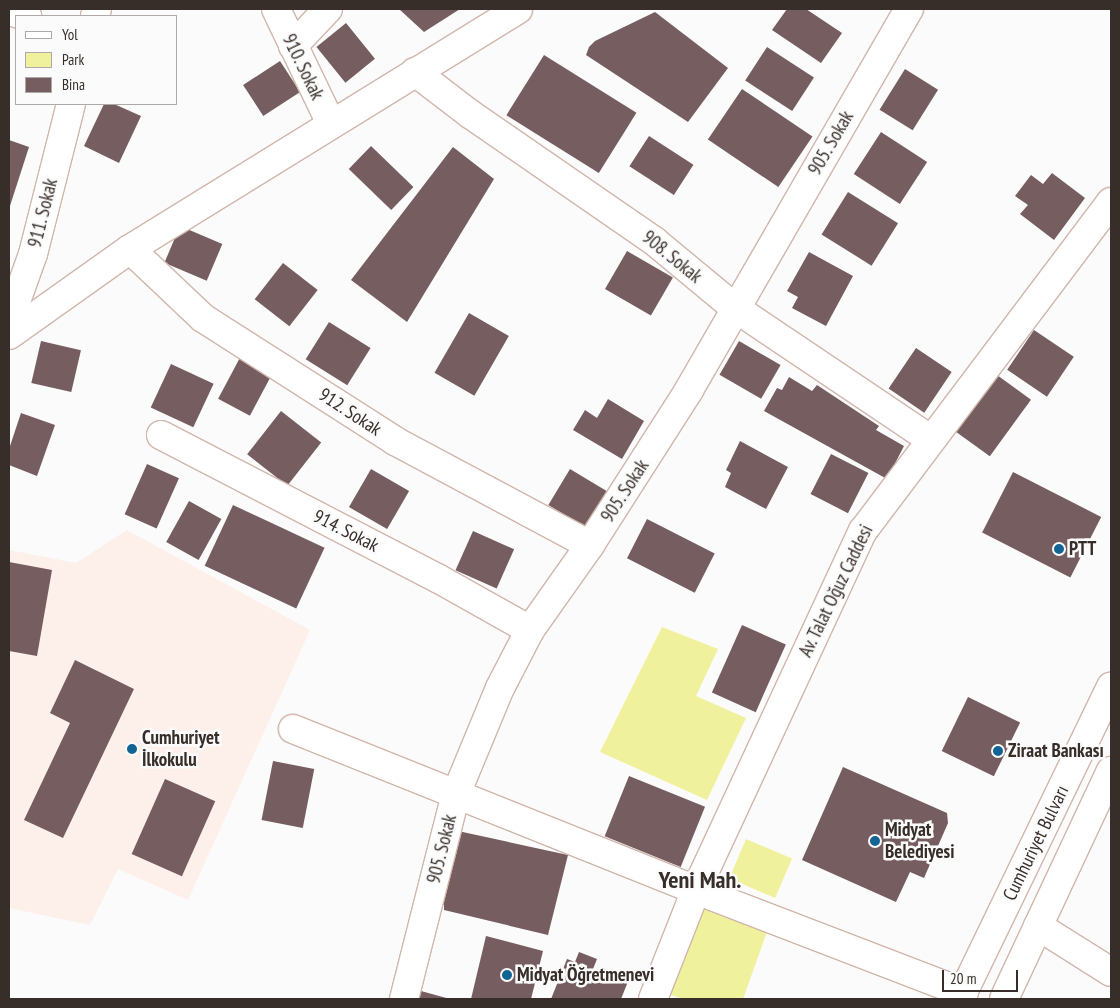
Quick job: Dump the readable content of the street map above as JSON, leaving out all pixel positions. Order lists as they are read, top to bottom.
{
  "streets": {
    "street": [
      "910. Sokak",
      "905. Sokak",
      "911. Sokak",
      "908. Sokak",
      "912. Sokak",
      "914. Sokak",
      "Av. Talat Oğuz Caddesi",
      "Cumhuriyet Bulvarı"
    ]
  },
  "crossings": [
    ["905. Sokak", "908. Sokak"],
    ["905. Sokak", "912. Sokak"],
    ["905. Sokak", "914. Sokak"],
    ["908. Sokak", "Av. Talat Oğuz Caddesi"]
  ],
  "districts": ["Yeni Mah."],
  "places": [
    "PTT",
    "Cumhuriyet İlkokulu",
    "Ziraat Bankası",
    "Midyat Belediyesi",
    "Midyat Öğretmenevi"
  ],
  "legend": ["Yol", "Park", "Bina"],
  "scale_bar": "20 m"
}
